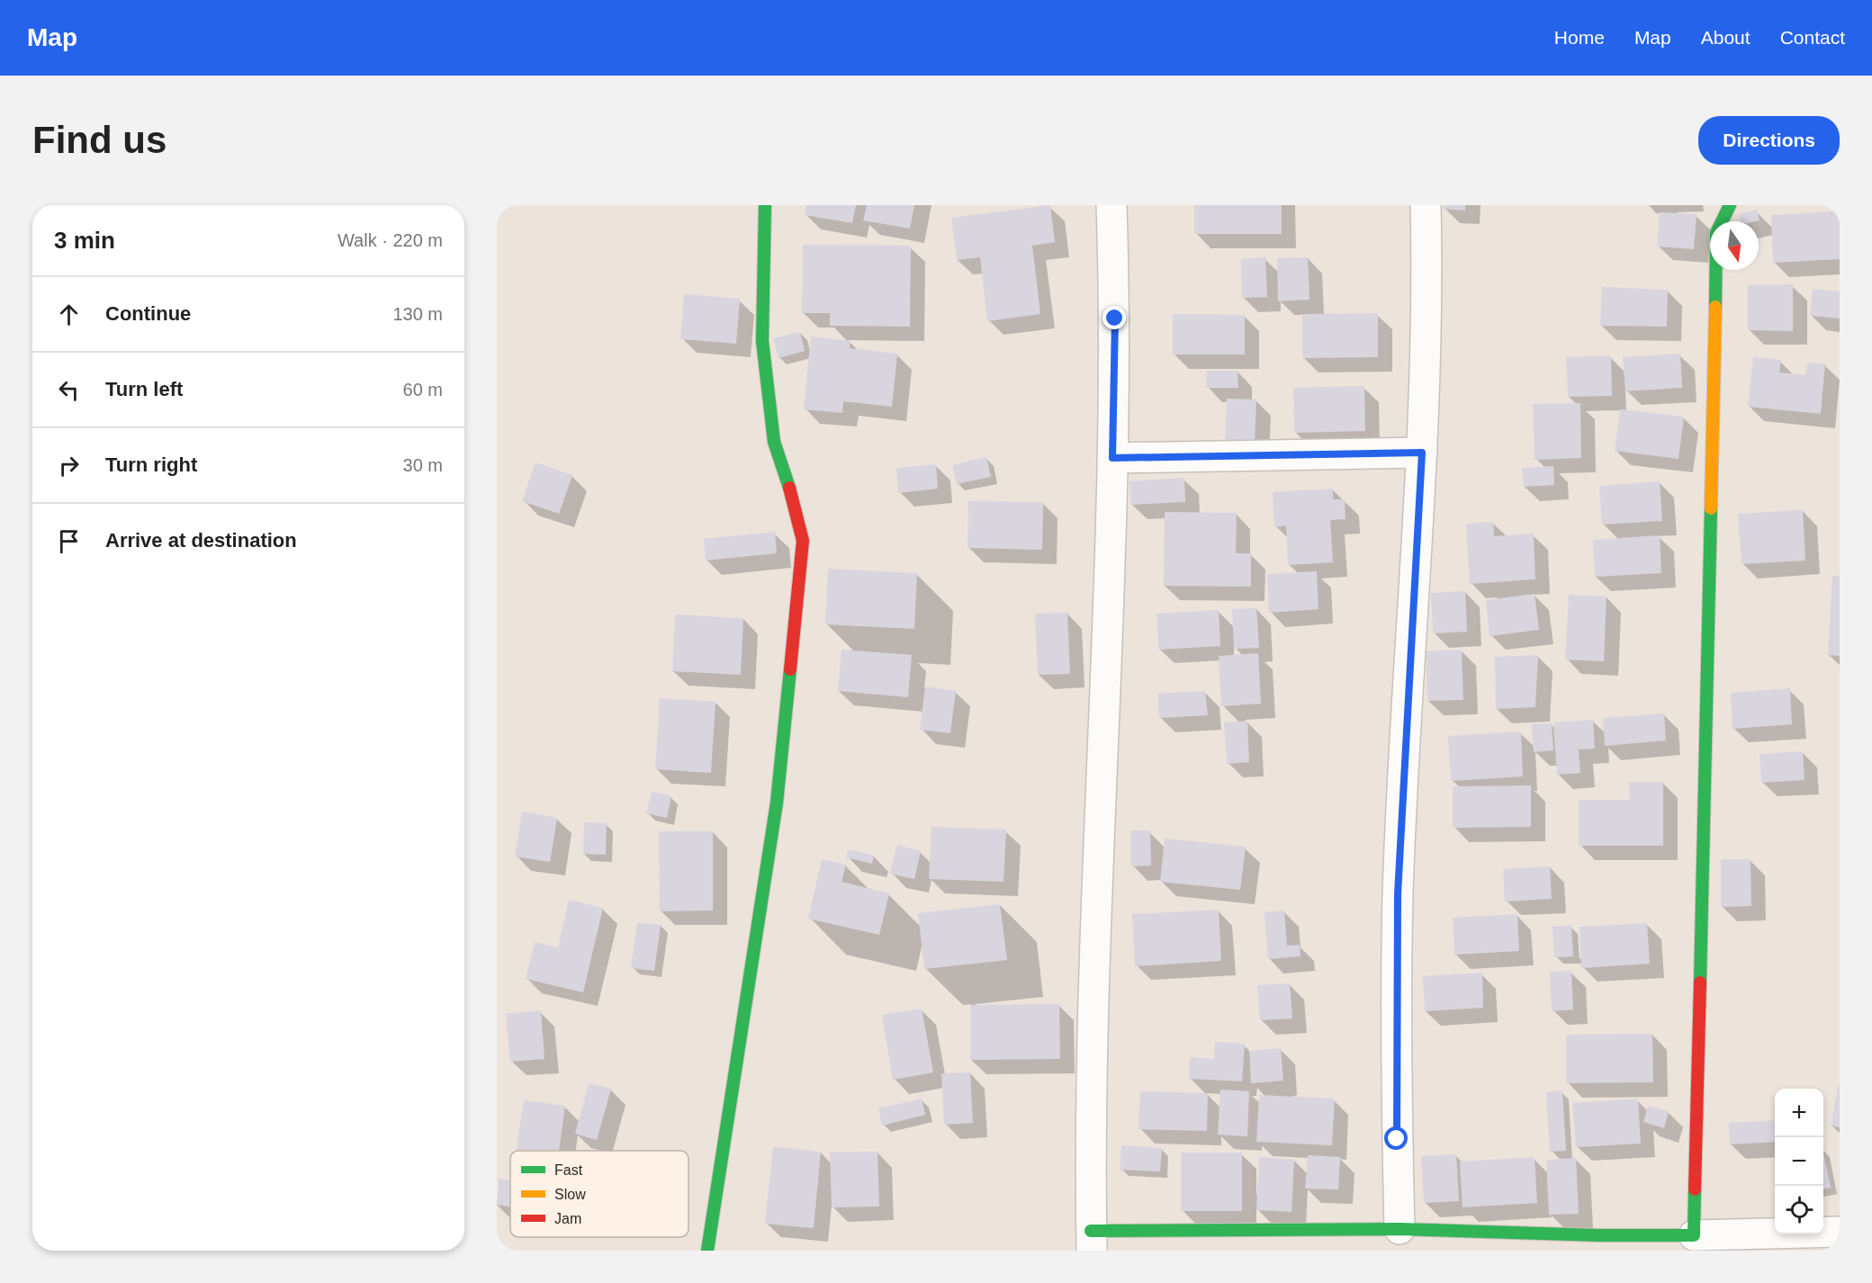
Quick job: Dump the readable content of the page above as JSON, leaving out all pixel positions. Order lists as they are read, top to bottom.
{
  "legend": ["Fast", "Slow", "Jam"],
  "north": "bottom",
  "page": {
    "header": "Map",
    "nav": [
      "Home",
      "Map",
      "About",
      "Contact"
    ],
    "buttons": "Directions",
    "title": "Find us",
    "heading": ["3 min", "Walk · 220 m"],
    "list": [
      ["Continue", "130 m"],
      ["Turn left", "60 m"],
      ["Turn right", "30 m"],
      "Arrive at destination"
    ],
    "map_buttons": ["+", "−"]
  }
}
